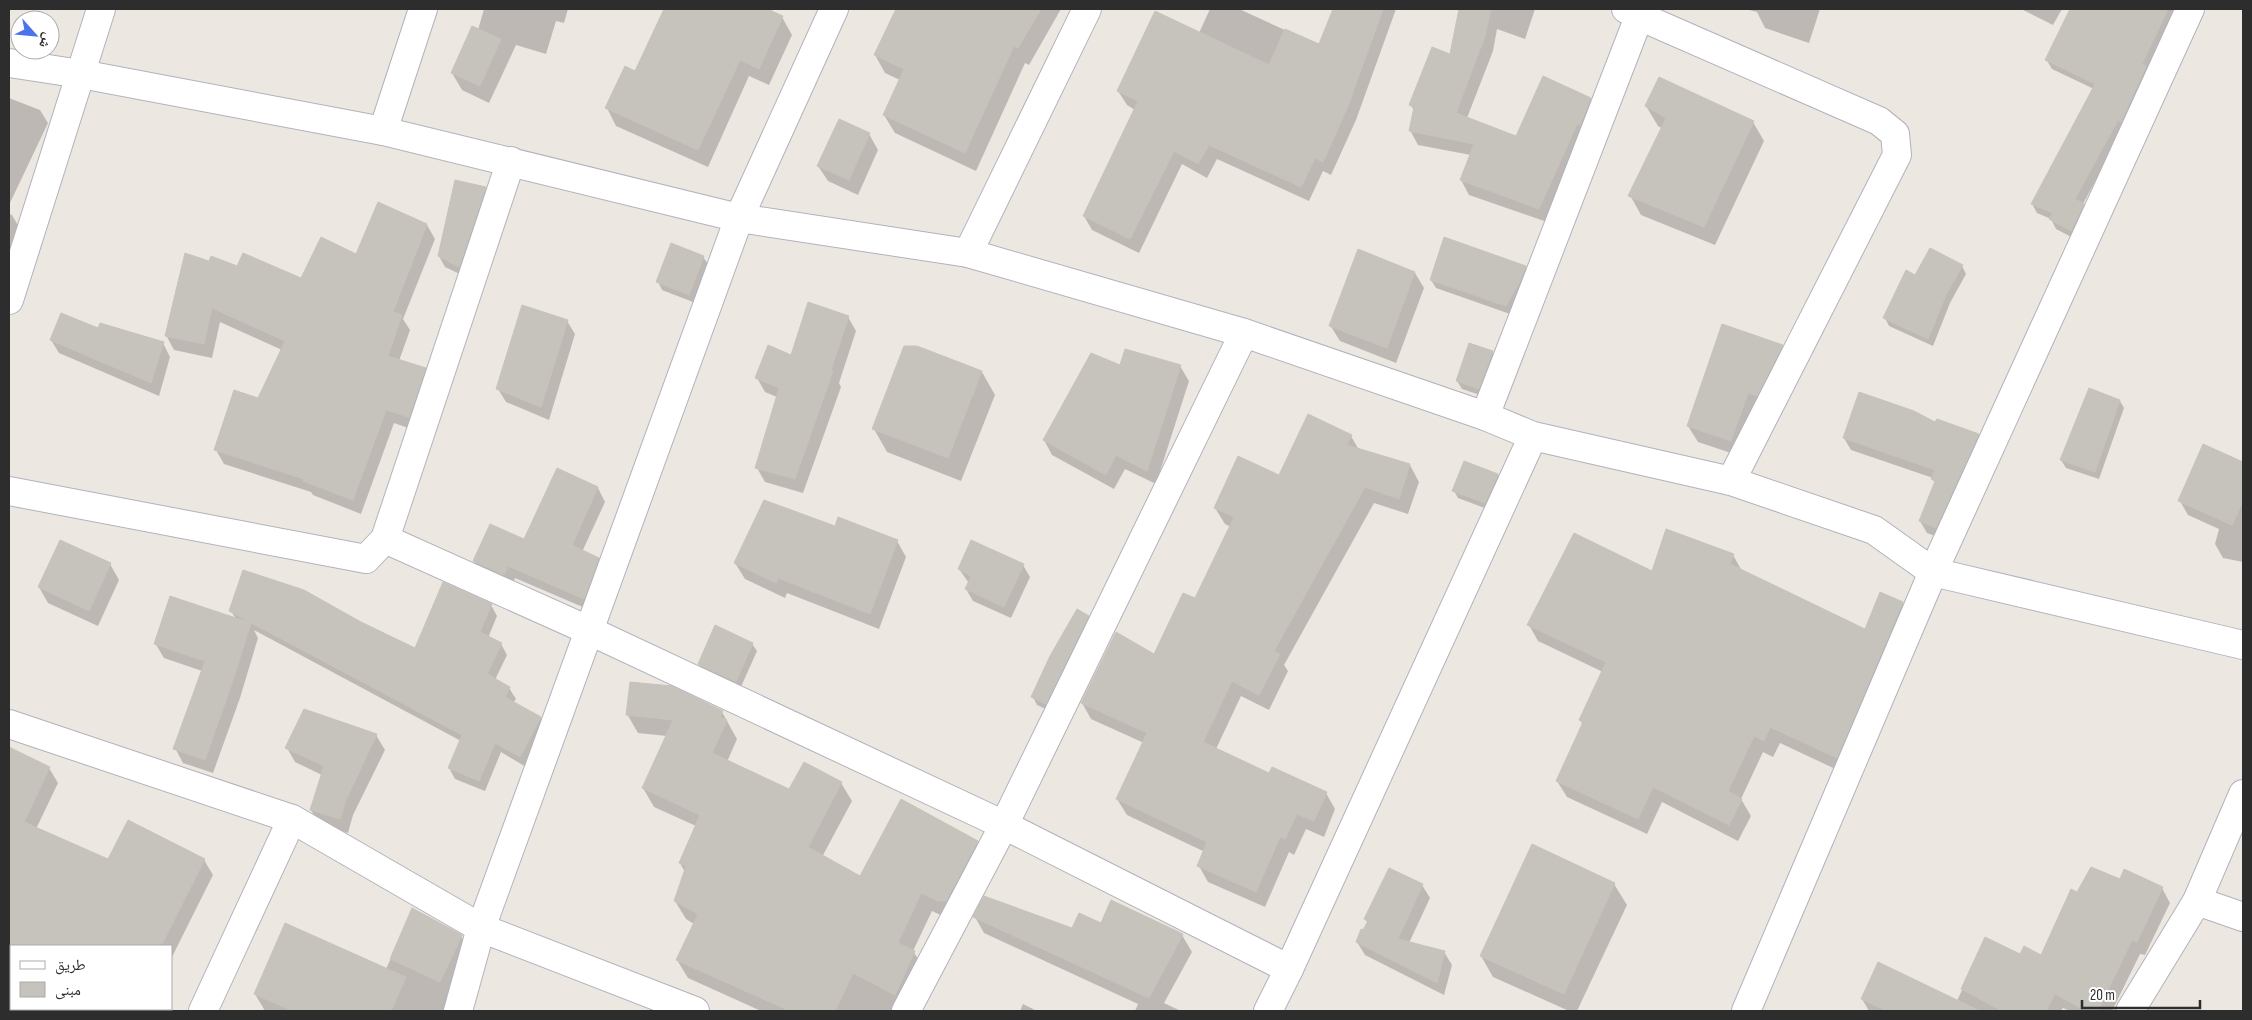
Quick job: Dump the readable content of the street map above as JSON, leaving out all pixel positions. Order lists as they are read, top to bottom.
{
  "legend": ["طريق", "مبنى"],
  "scale_bar": "20 m",
  "north": "bottom right"
}
